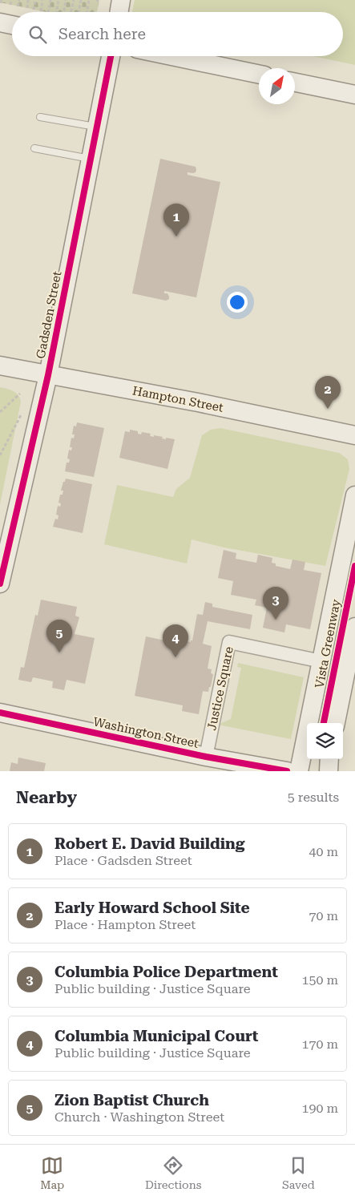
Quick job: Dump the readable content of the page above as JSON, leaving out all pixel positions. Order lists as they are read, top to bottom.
{
  "streets": {
    "street": [
      "Gadsden Street",
      "Hampton Street",
      "Justice Square",
      "Washington Street"
    ],
    "cycle path": ["Vista Greenway"]
  },
  "crossings": [
    ["Gadsden Street", "Hampton Street"],
    ["Justice Square", "Washington Street"]
  ],
  "north": "top right",
  "page": {
    "search": "Search here",
    "pins": [
      "1",
      "2",
      "3",
      "5",
      "4"
    ],
    "heading": ["Nearby", "5 results"],
    "list": [
      {
        "mark": "1",
        "name": "Robert E. David Building",
        "note": "Place · Gadsden Street",
        "value": "40 m"
      },
      {
        "mark": "2",
        "name": "Early Howard School Site",
        "note": "Place · Hampton Street",
        "value": "70 m"
      },
      {
        "mark": "3",
        "name": "Columbia Police Department",
        "note": "Public building · Justice Square",
        "value": "150 m"
      },
      {
        "mark": "4",
        "name": "Columbia Municipal Court",
        "note": "Public building · Justice Square",
        "value": "170 m"
      },
      {
        "mark": "5",
        "name": "Zion Baptist Church",
        "note": "Church · Washington Street",
        "value": "190 m"
      }
    ],
    "nav": ["Map", "Directions", "Saved"]
  }
}
